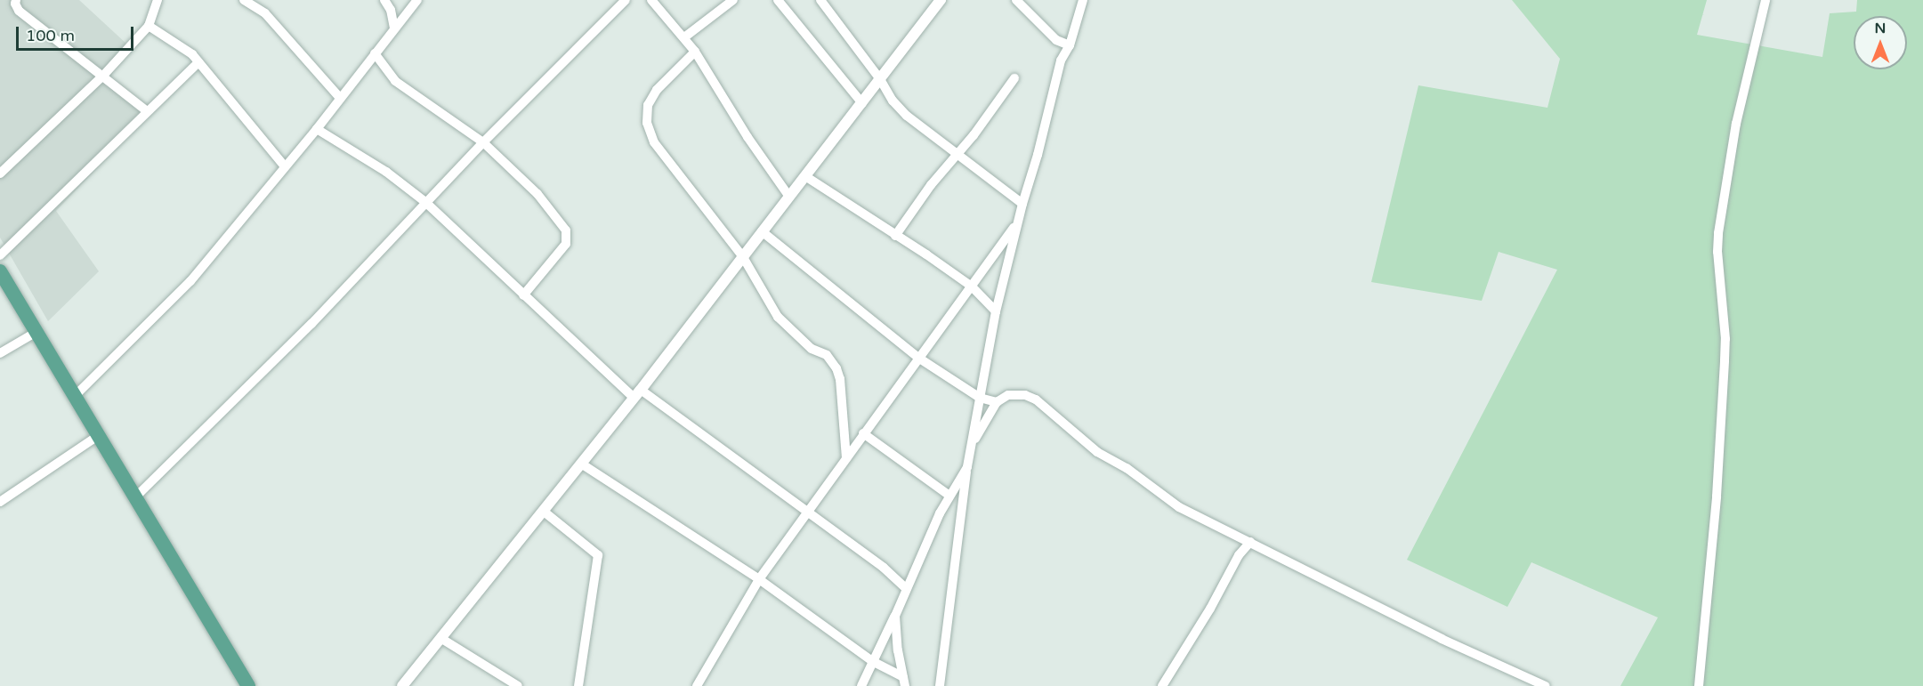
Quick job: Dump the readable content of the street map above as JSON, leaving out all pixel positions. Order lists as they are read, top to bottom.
{
  "scale_bar": "100 m",
  "north": "top"
}
